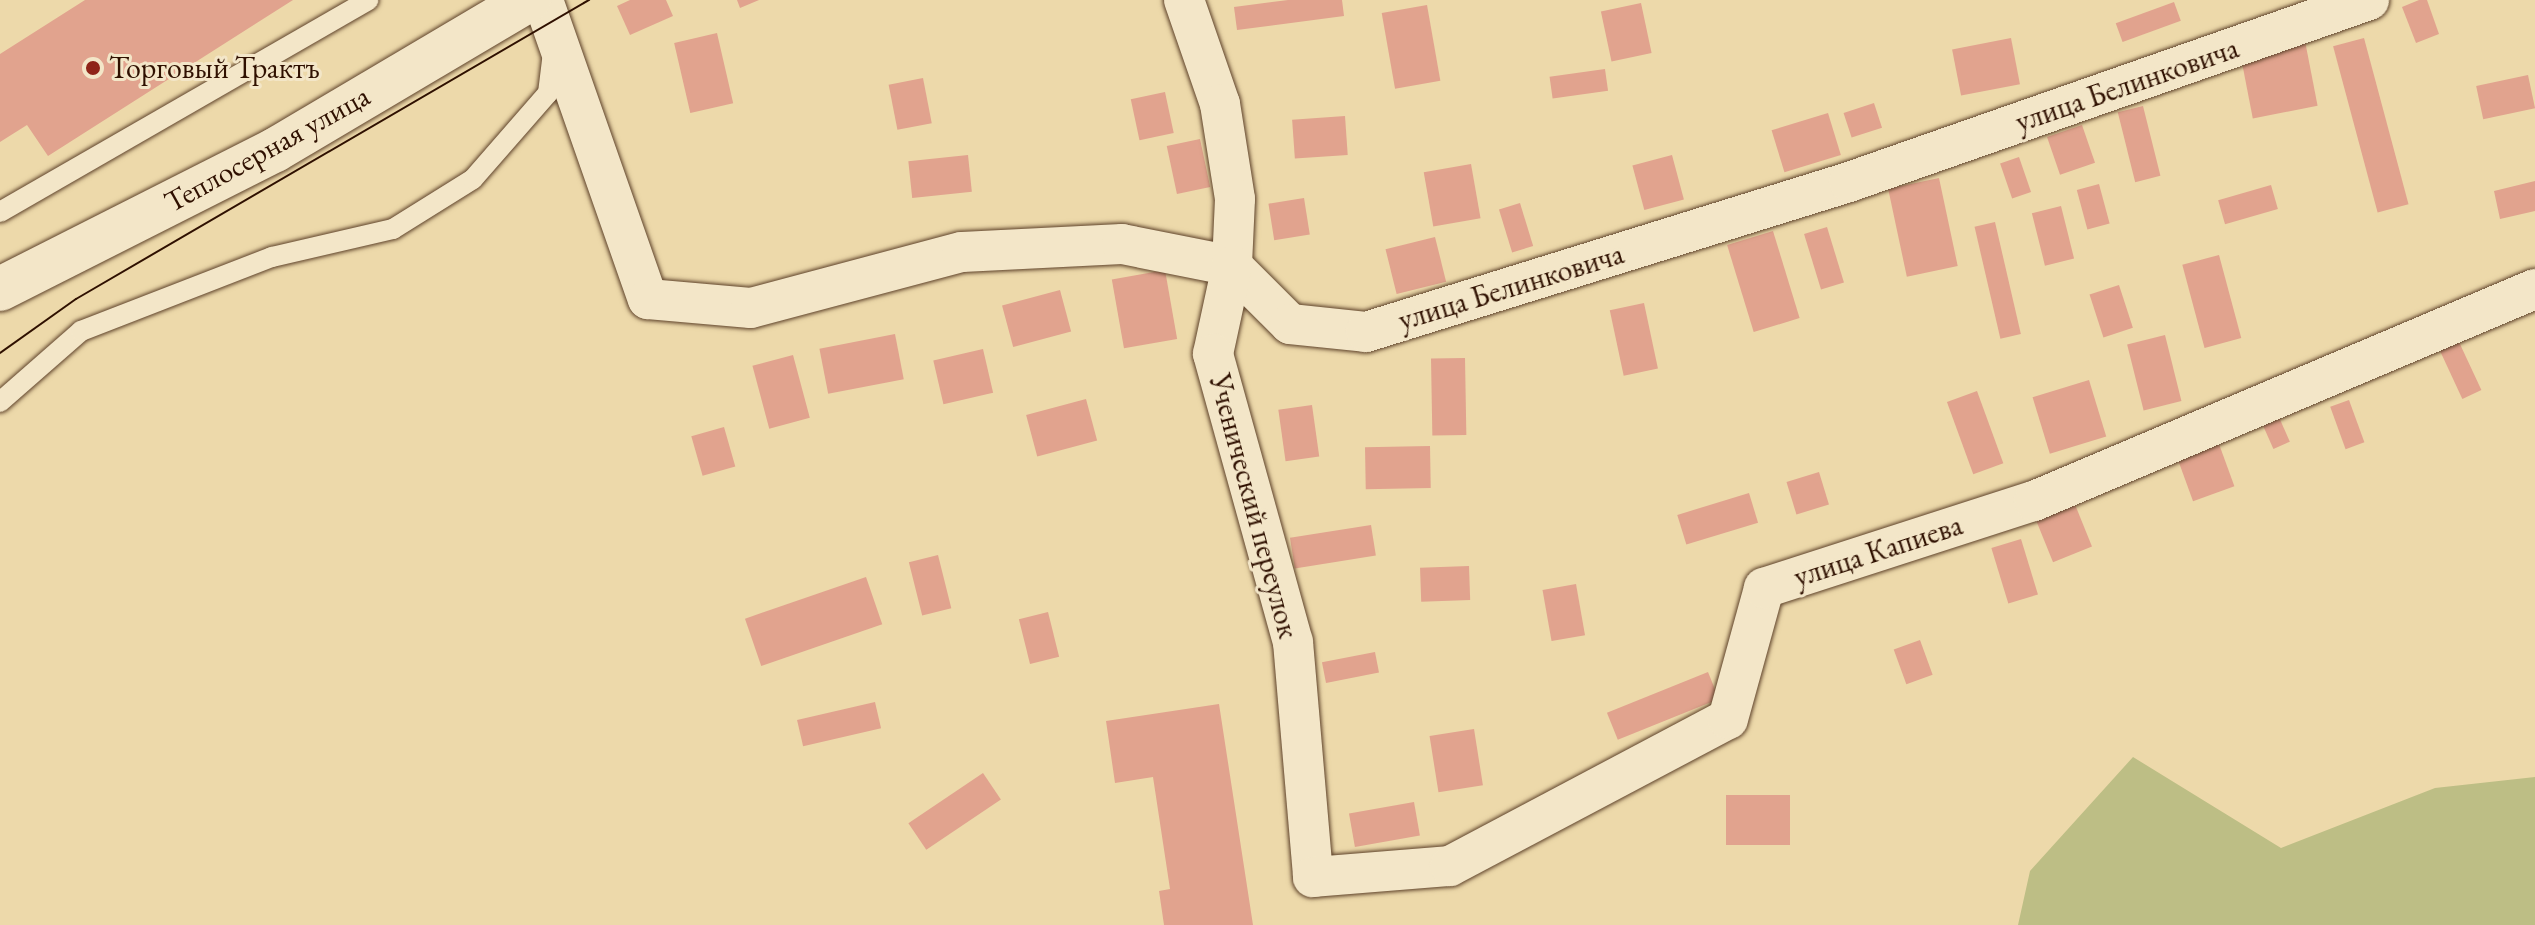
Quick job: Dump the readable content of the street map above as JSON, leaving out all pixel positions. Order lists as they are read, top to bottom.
{
  "streets": {
    "main road": ["Теплосерная улица"],
    "street": ["улица Белинковича", "Ученический переулок", "улица Капиева"]
  },
  "crossings": [
    ["улица Белинковича", "Ученический переулок"],
    ["Ученический переулок", "улица Капиева"]
  ],
  "places": ["Торговый Трактъ"]
}
